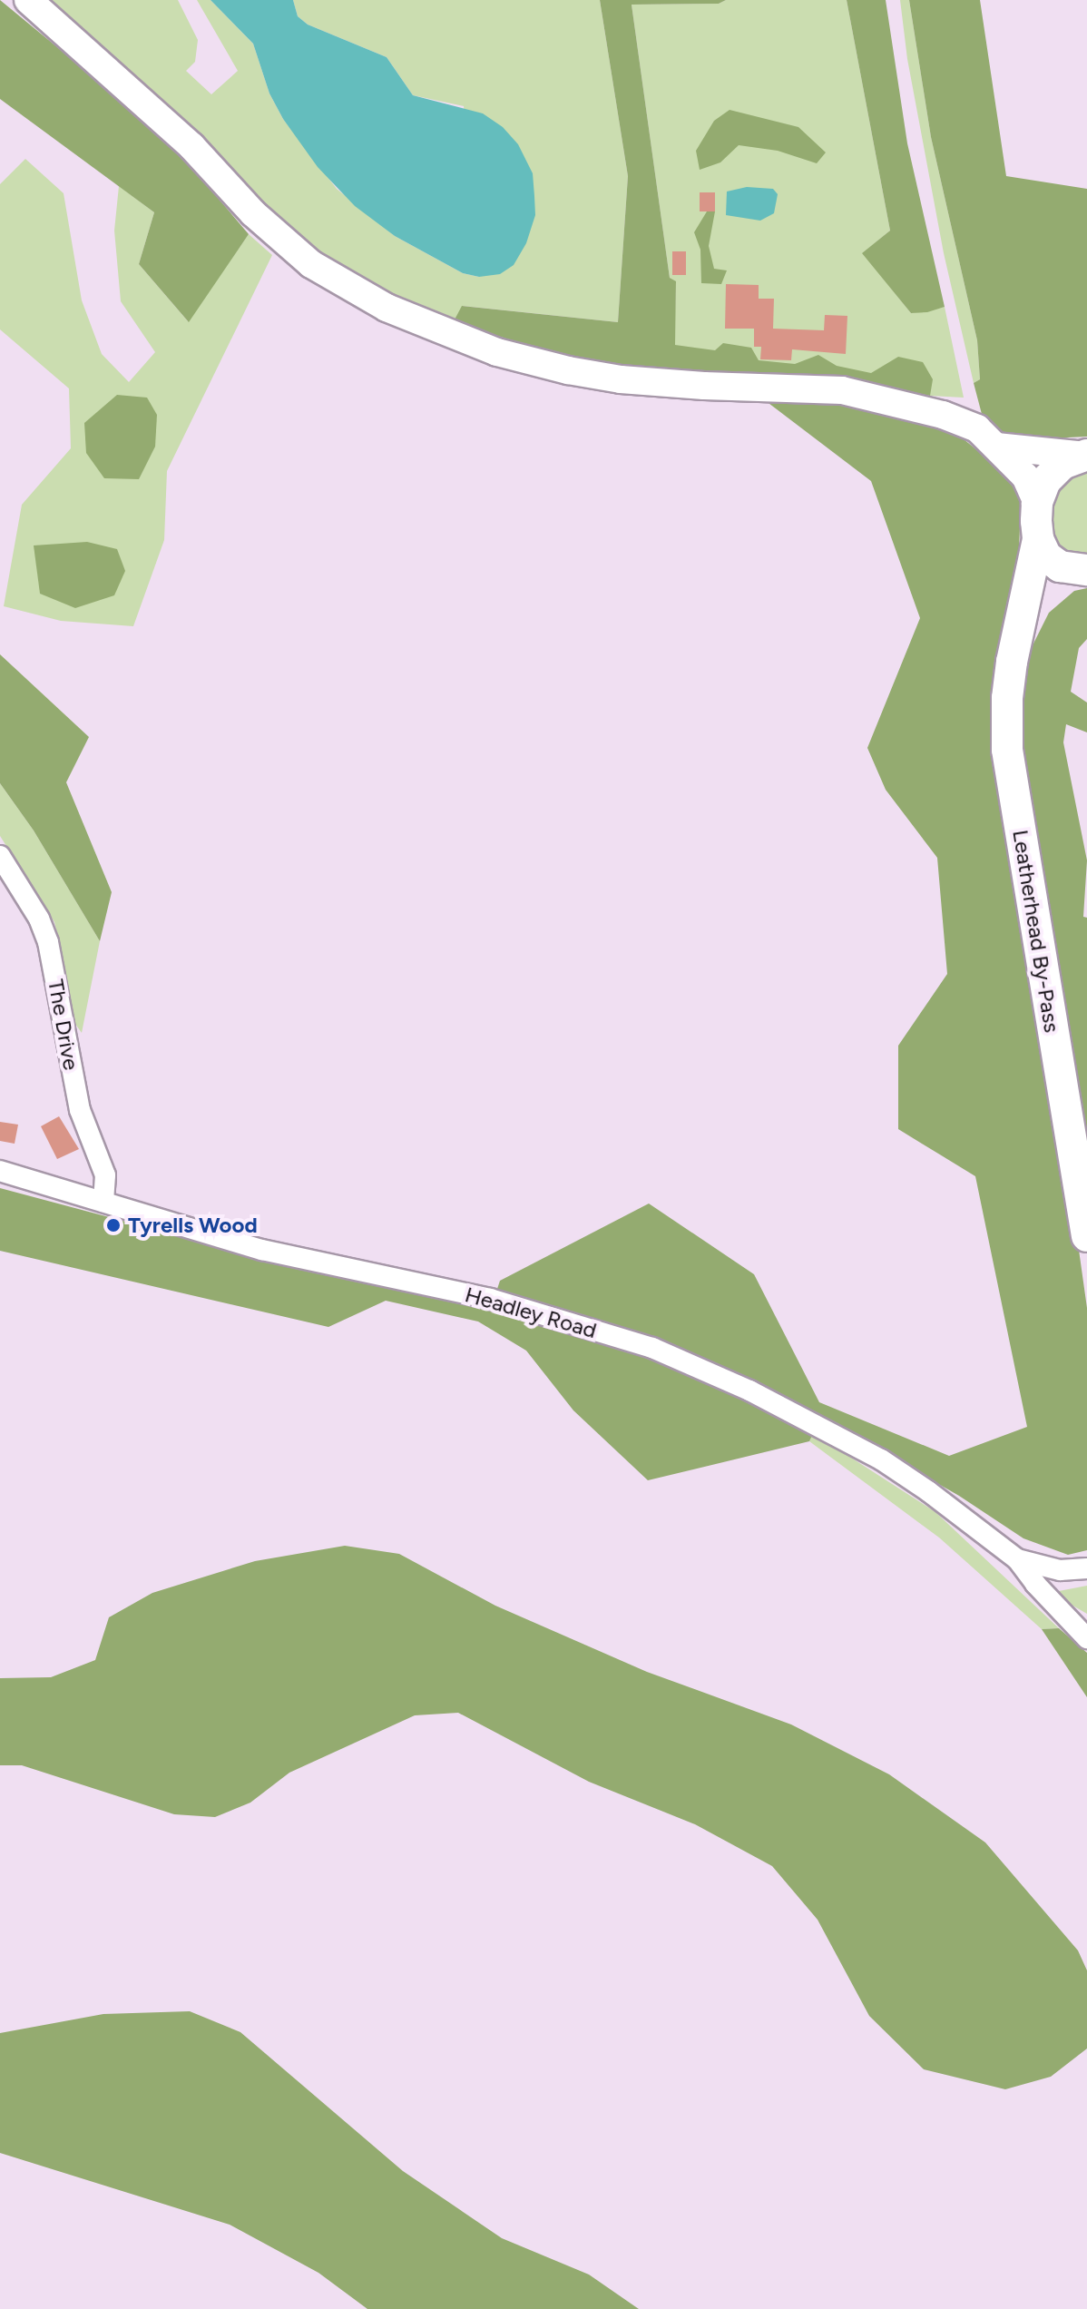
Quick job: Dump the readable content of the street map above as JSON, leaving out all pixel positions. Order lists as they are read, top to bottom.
{
  "streets": {
    "highway": ["Leatherhead By-Pass"],
    "street": ["The Drive", "Headley Road"]
  },
  "crossings": [
    ["The Drive", "Headley Road"]
  ],
  "places": ["Tyrells Wood"]
}
